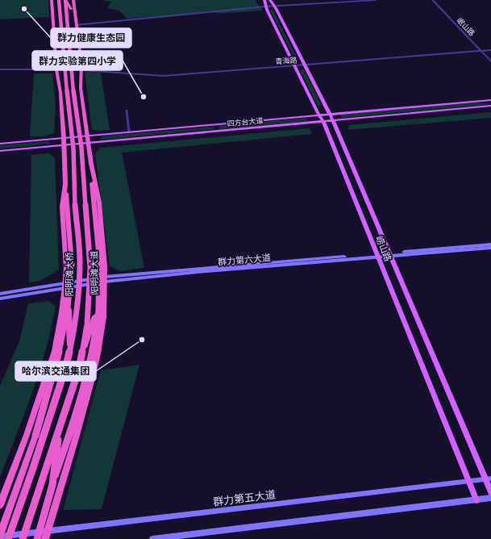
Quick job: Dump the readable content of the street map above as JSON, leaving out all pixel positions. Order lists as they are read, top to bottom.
{
  "streets": {
    "highway": ["阳明滩大道", "阳明滩大桥"],
    "main road": [
      "四方台大道",
      "崂山路",
      "群力第六大道",
      "群力第五大道"
    ],
    "street": ["岷山路", "青海路"]
  },
  "crossings": [
    ["岷山路", "青海路"],
    ["青海路", "崂山路"],
    ["青海路", "阳明滩大道"],
    ["四方台大道", "崂山路"],
    ["四方台大道", "阳明滩大道"],
    ["崂山路", "群力第六大道"],
    ["崂山路", "群力第五大道"],
    ["群力第六大道", "阳明滩大道"],
    ["阳明滩大道", "群力第五大道"]
  ],
  "places": ["群力健康生态园", "群力实验第四小学", "哈尔滨交通集团"]
}
